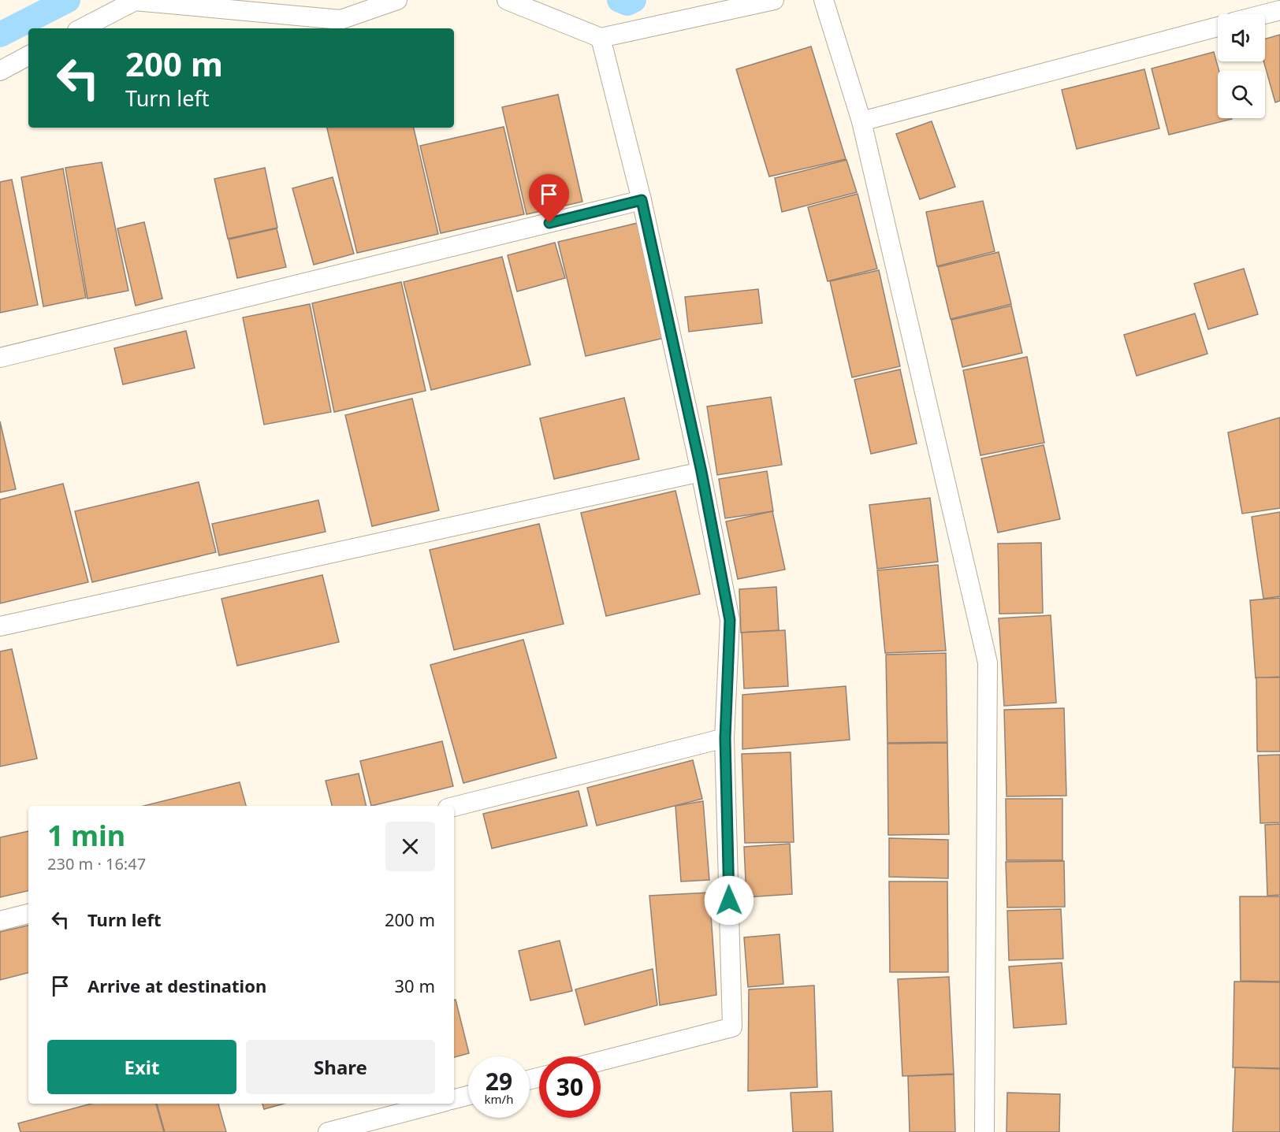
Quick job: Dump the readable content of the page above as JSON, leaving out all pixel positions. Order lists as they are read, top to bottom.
{
  "page": {
    "turn": ["200 m", "Turn left"],
    "heading": ["1 min", "230 m · 16:47"],
    "list": [
      {
        "name": "Turn left",
        "value": "200 m"
      },
      {
        "name": "Arrive at destination",
        "value": "30 m"
      }
    ],
    "buttons": ["Exit", "Share"],
    "speed": "29 km/h",
    "limit": "30"
  }
}
